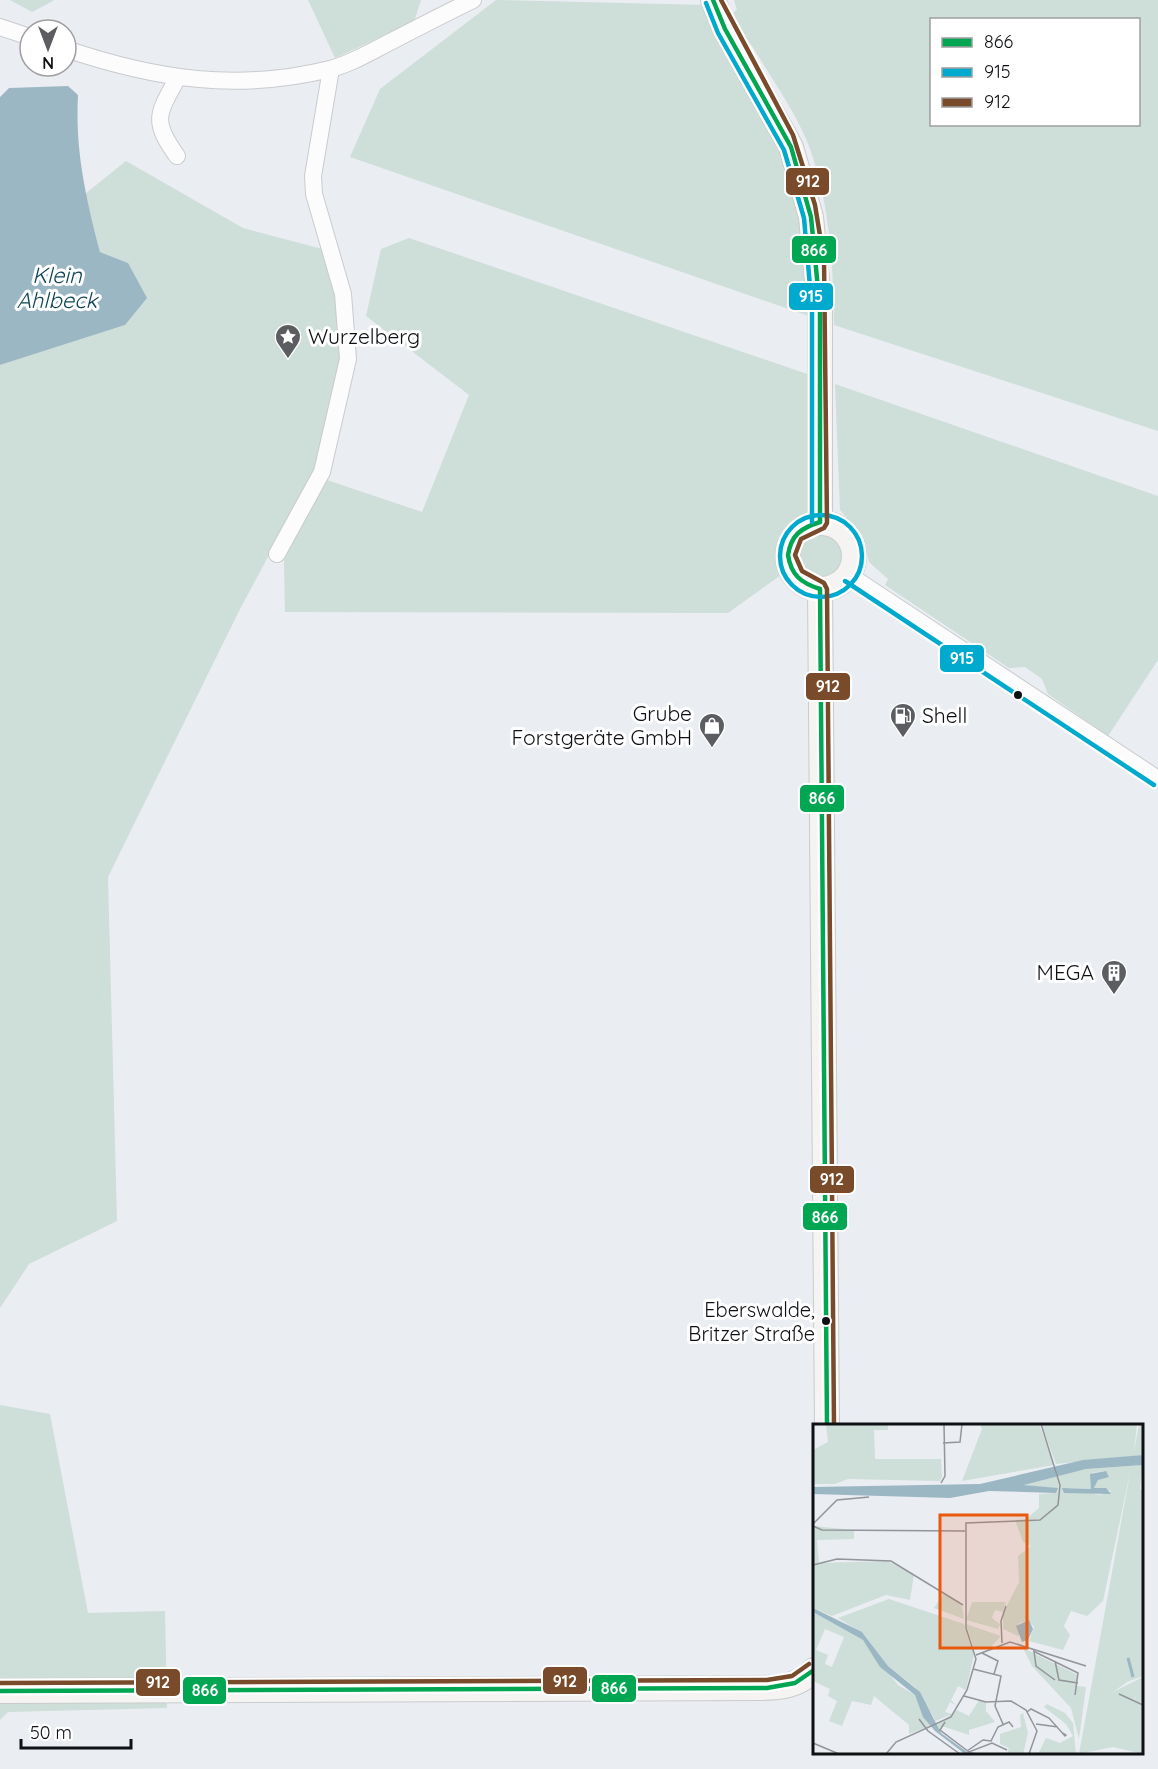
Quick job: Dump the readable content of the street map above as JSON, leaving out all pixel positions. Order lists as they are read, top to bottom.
{
  "water": ["Klein Ahlbeck"],
  "places": {
    "place": ["Wurzelberg"],
    "fuel station": ["Shell"],
    "shop": ["Grube Forstgeräte GmbH"],
    "building": ["MEGA"],
    "other": ["Eberswalde, Britzer Straße"]
  },
  "lines": ["transit line 866", "transit line 912", "transit line 915"],
  "legend": ["866", "915", "912"],
  "scale_bar": "50 m",
  "north": "bottom"
}
